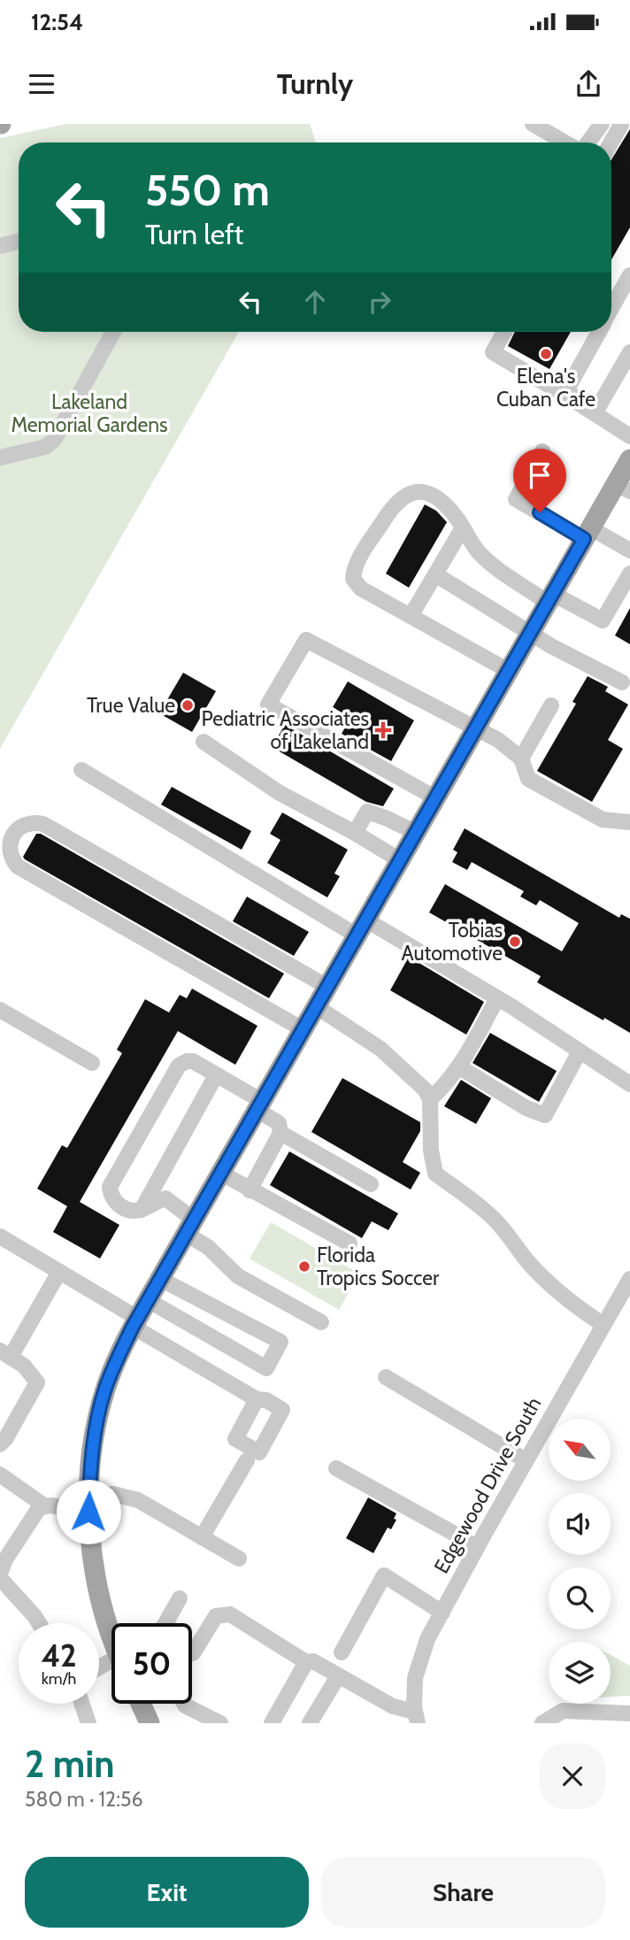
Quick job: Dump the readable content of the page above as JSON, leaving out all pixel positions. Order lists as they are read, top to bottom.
{
  "streets": {
    "street": ["Edgewood Drive South"]
  },
  "parks": ["Lakeland Memorial Gardens"],
  "places": {
    "other": [
      "Elena's Cuban Cafe",
      "True Value",
      "Tobias Automotive",
      "Florida Tropics Soccer"
    ],
    "health": ["Pediatric Associates of Lakeland"]
  },
  "north": "top left",
  "page": {
    "status": "12:54",
    "header": "Turnly",
    "turn": ["550 m", "Turn left"],
    "speed": "42 km/h",
    "limit": "50",
    "heading": ["2 min", "580 m · 12:56"],
    "buttons": ["Exit", "Share"]
  }
}
